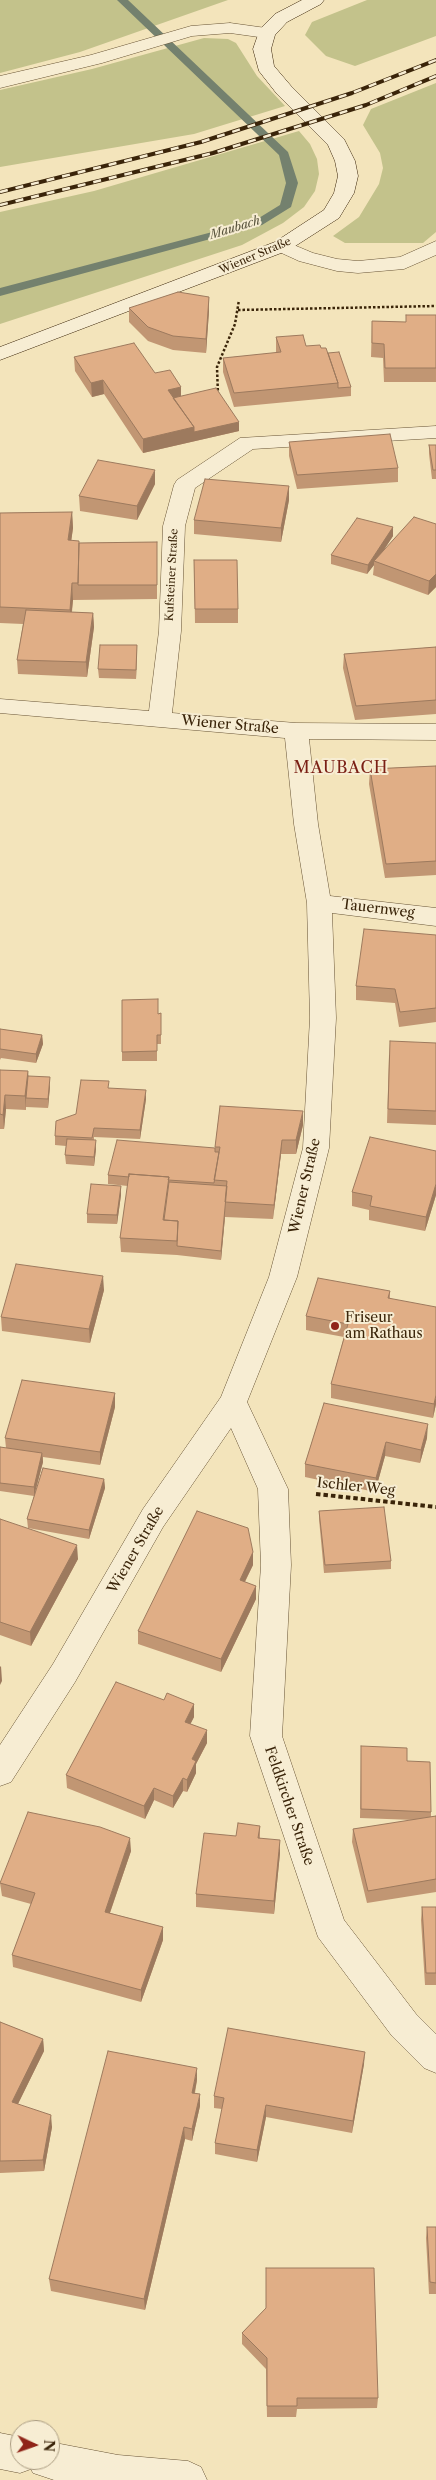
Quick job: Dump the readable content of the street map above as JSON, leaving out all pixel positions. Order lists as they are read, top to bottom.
{
  "streets": {
    "street": [
      "Wiener Straße",
      "Kufsteiner Straße",
      "Tauernweg",
      "Feldkircher Straße"
    ],
    "path": ["Ischler Weg"]
  },
  "crossings": [
    ["Wiener Straße", "Kufsteiner Straße"],
    ["Wiener Straße", "Tauernweg"],
    ["Wiener Straße", "Feldkircher Straße"],
    ["Ischler Weg", "Feldkircher Straße"]
  ],
  "districts": ["MAUBACH"],
  "water": ["Maubach"],
  "places": ["Friseur am Rathaus"],
  "north": "right"
}
